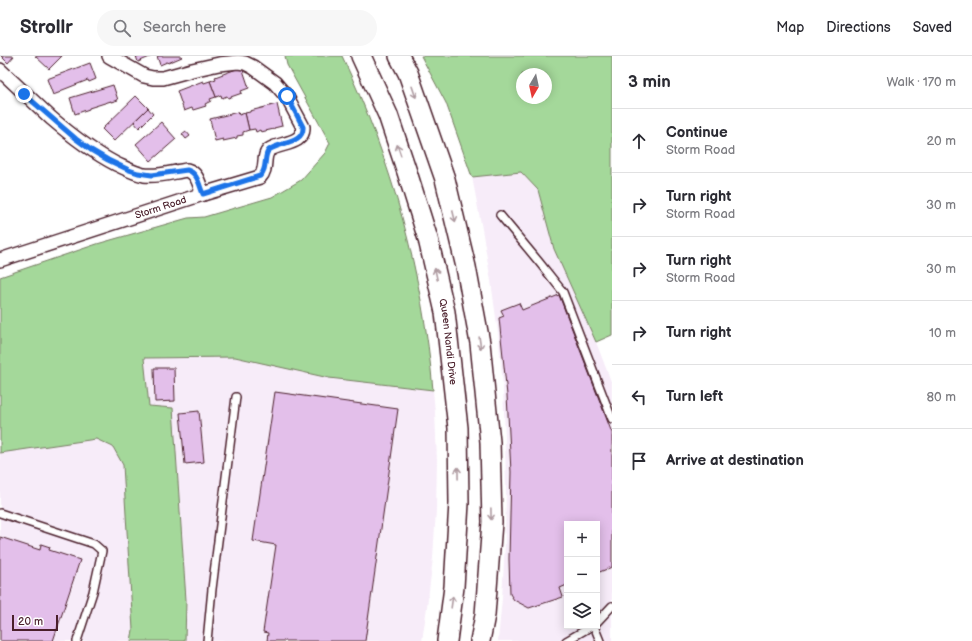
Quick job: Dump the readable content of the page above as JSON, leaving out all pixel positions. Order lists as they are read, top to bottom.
{
  "streets": {
    "main road": ["Queen Nandi Drive"],
    "street": ["Storm Road"]
  },
  "scale_bar": "20 m",
  "north": "bottom",
  "page": {
    "header": "Strollr",
    "search": "Search here",
    "nav": ["Map", "Directions", "Saved"],
    "heading": ["3 min", "Walk · 170 m"],
    "list": [
      ["Continue", "Storm Road", "20 m"],
      ["Turn right", "Storm Road", "30 m"],
      ["Turn right", "Storm Road", "30 m"],
      ["Turn right", "10 m"],
      ["Turn left", "80 m"],
      "Arrive at destination"
    ],
    "map_buttons": ["+", "−"],
    "scale": "20 m"
  }
}
